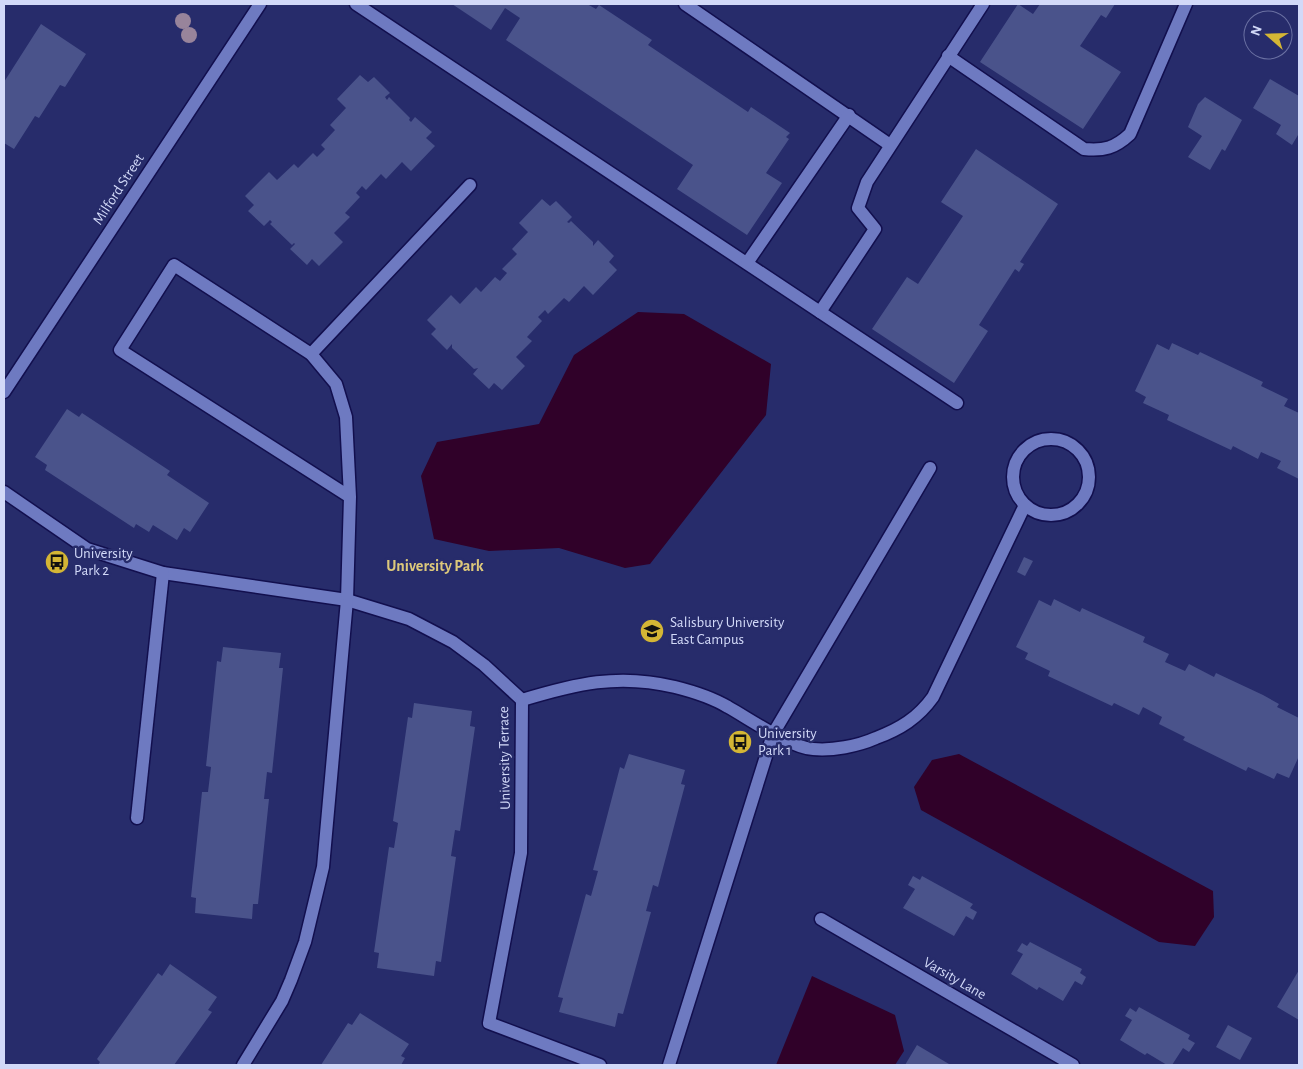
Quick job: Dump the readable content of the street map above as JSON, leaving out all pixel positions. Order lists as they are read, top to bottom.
{
  "streets": {
    "street": ["Milford Street", "University Terrace", "Varsity Lane"]
  },
  "districts": ["University Park"],
  "places": {
    "bus stop": ["University Park 2", "University Park 1"],
    "school or university": ["Salisbury University East Campus"]
  },
  "north": "left"
}
